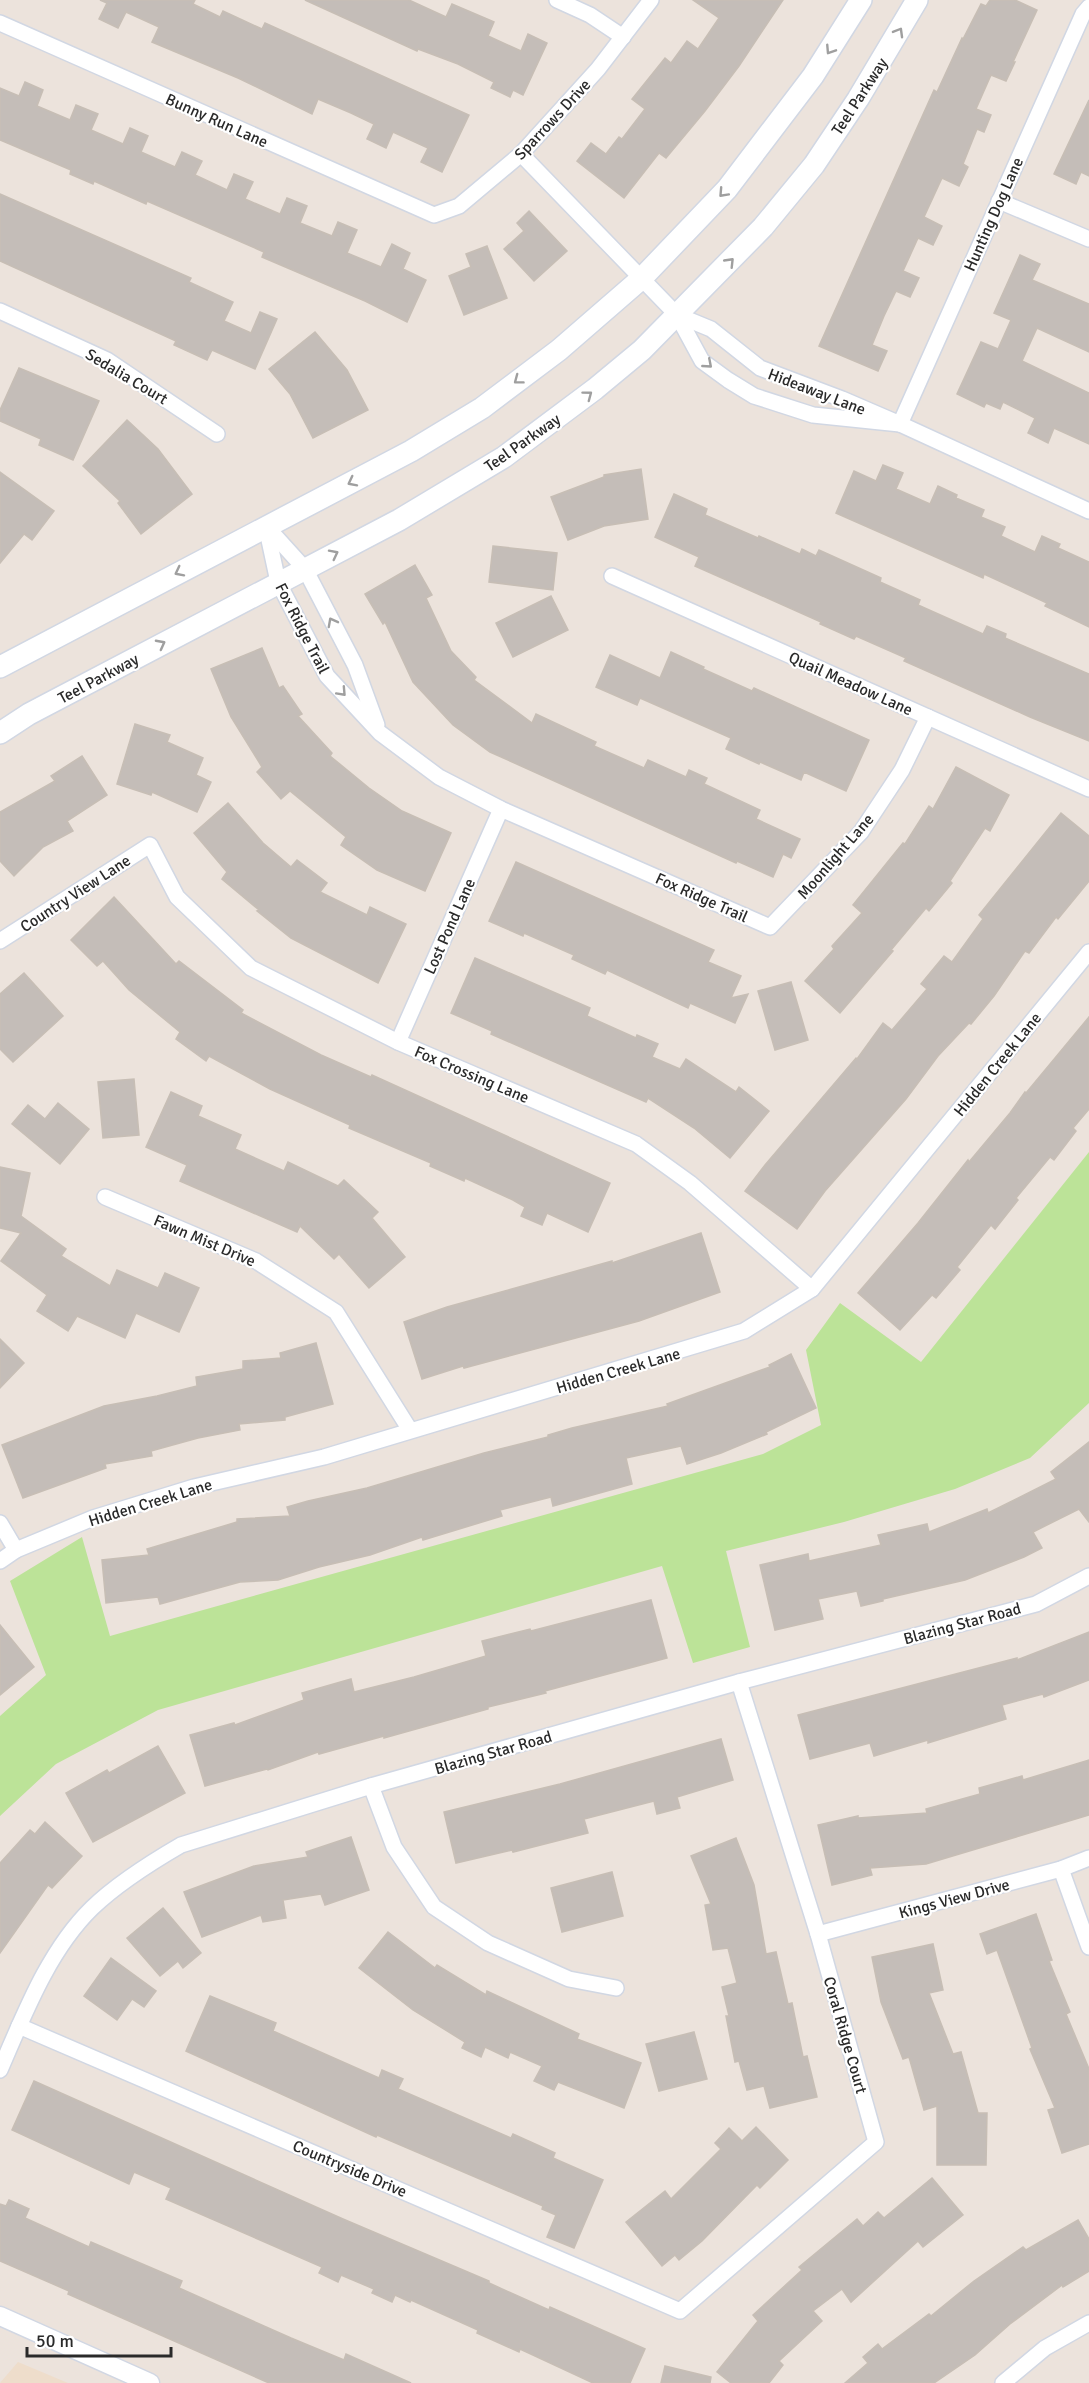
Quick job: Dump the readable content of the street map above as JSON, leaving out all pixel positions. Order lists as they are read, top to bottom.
{
  "streets": {
    "main road": ["Teel Parkway"],
    "street": [
      "Sparrows Drive",
      "Bunny Run Lane",
      "Hunting Dog Lane",
      "Sedalia Court",
      "Hideaway Lane",
      "Fox Ridge Trail",
      "Quail Meadow Lane",
      "Moonlight Lane",
      "Country View Lane",
      "Lost Pond Lane",
      "Hidden Creek Lane",
      "Fox Crossing Lane",
      "Fawn Mist Drive",
      "Blazing Star Road",
      "Kings View Drive",
      "Coral Ridge Court",
      "Countryside Drive"
    ]
  },
  "crossings": [
    ["Teel Parkway", "Hideaway Lane"],
    ["Teel Parkway", "Fox Ridge Trail"],
    ["Sparrows Drive", "Bunny Run Lane"],
    ["Sparrows Drive", "Hideaway Lane"],
    ["Hunting Dog Lane", "Hideaway Lane"],
    ["Fox Ridge Trail", "Moonlight Lane"],
    ["Fox Ridge Trail", "Lost Pond Lane"],
    ["Quail Meadow Lane", "Moonlight Lane"],
    ["Country View Lane", "Fox Crossing Lane"],
    ["Lost Pond Lane", "Fox Crossing Lane"],
    ["Hidden Creek Lane", "Fox Crossing Lane"],
    ["Hidden Creek Lane", "Fawn Mist Drive"],
    ["Blazing Star Road", "Coral Ridge Court"],
    ["Blazing Star Road", "Countryside Drive"],
    ["Kings View Drive", "Coral Ridge Court"],
    ["Coral Ridge Court", "Countryside Drive"]
  ],
  "scale_bar": "50 m"
}
